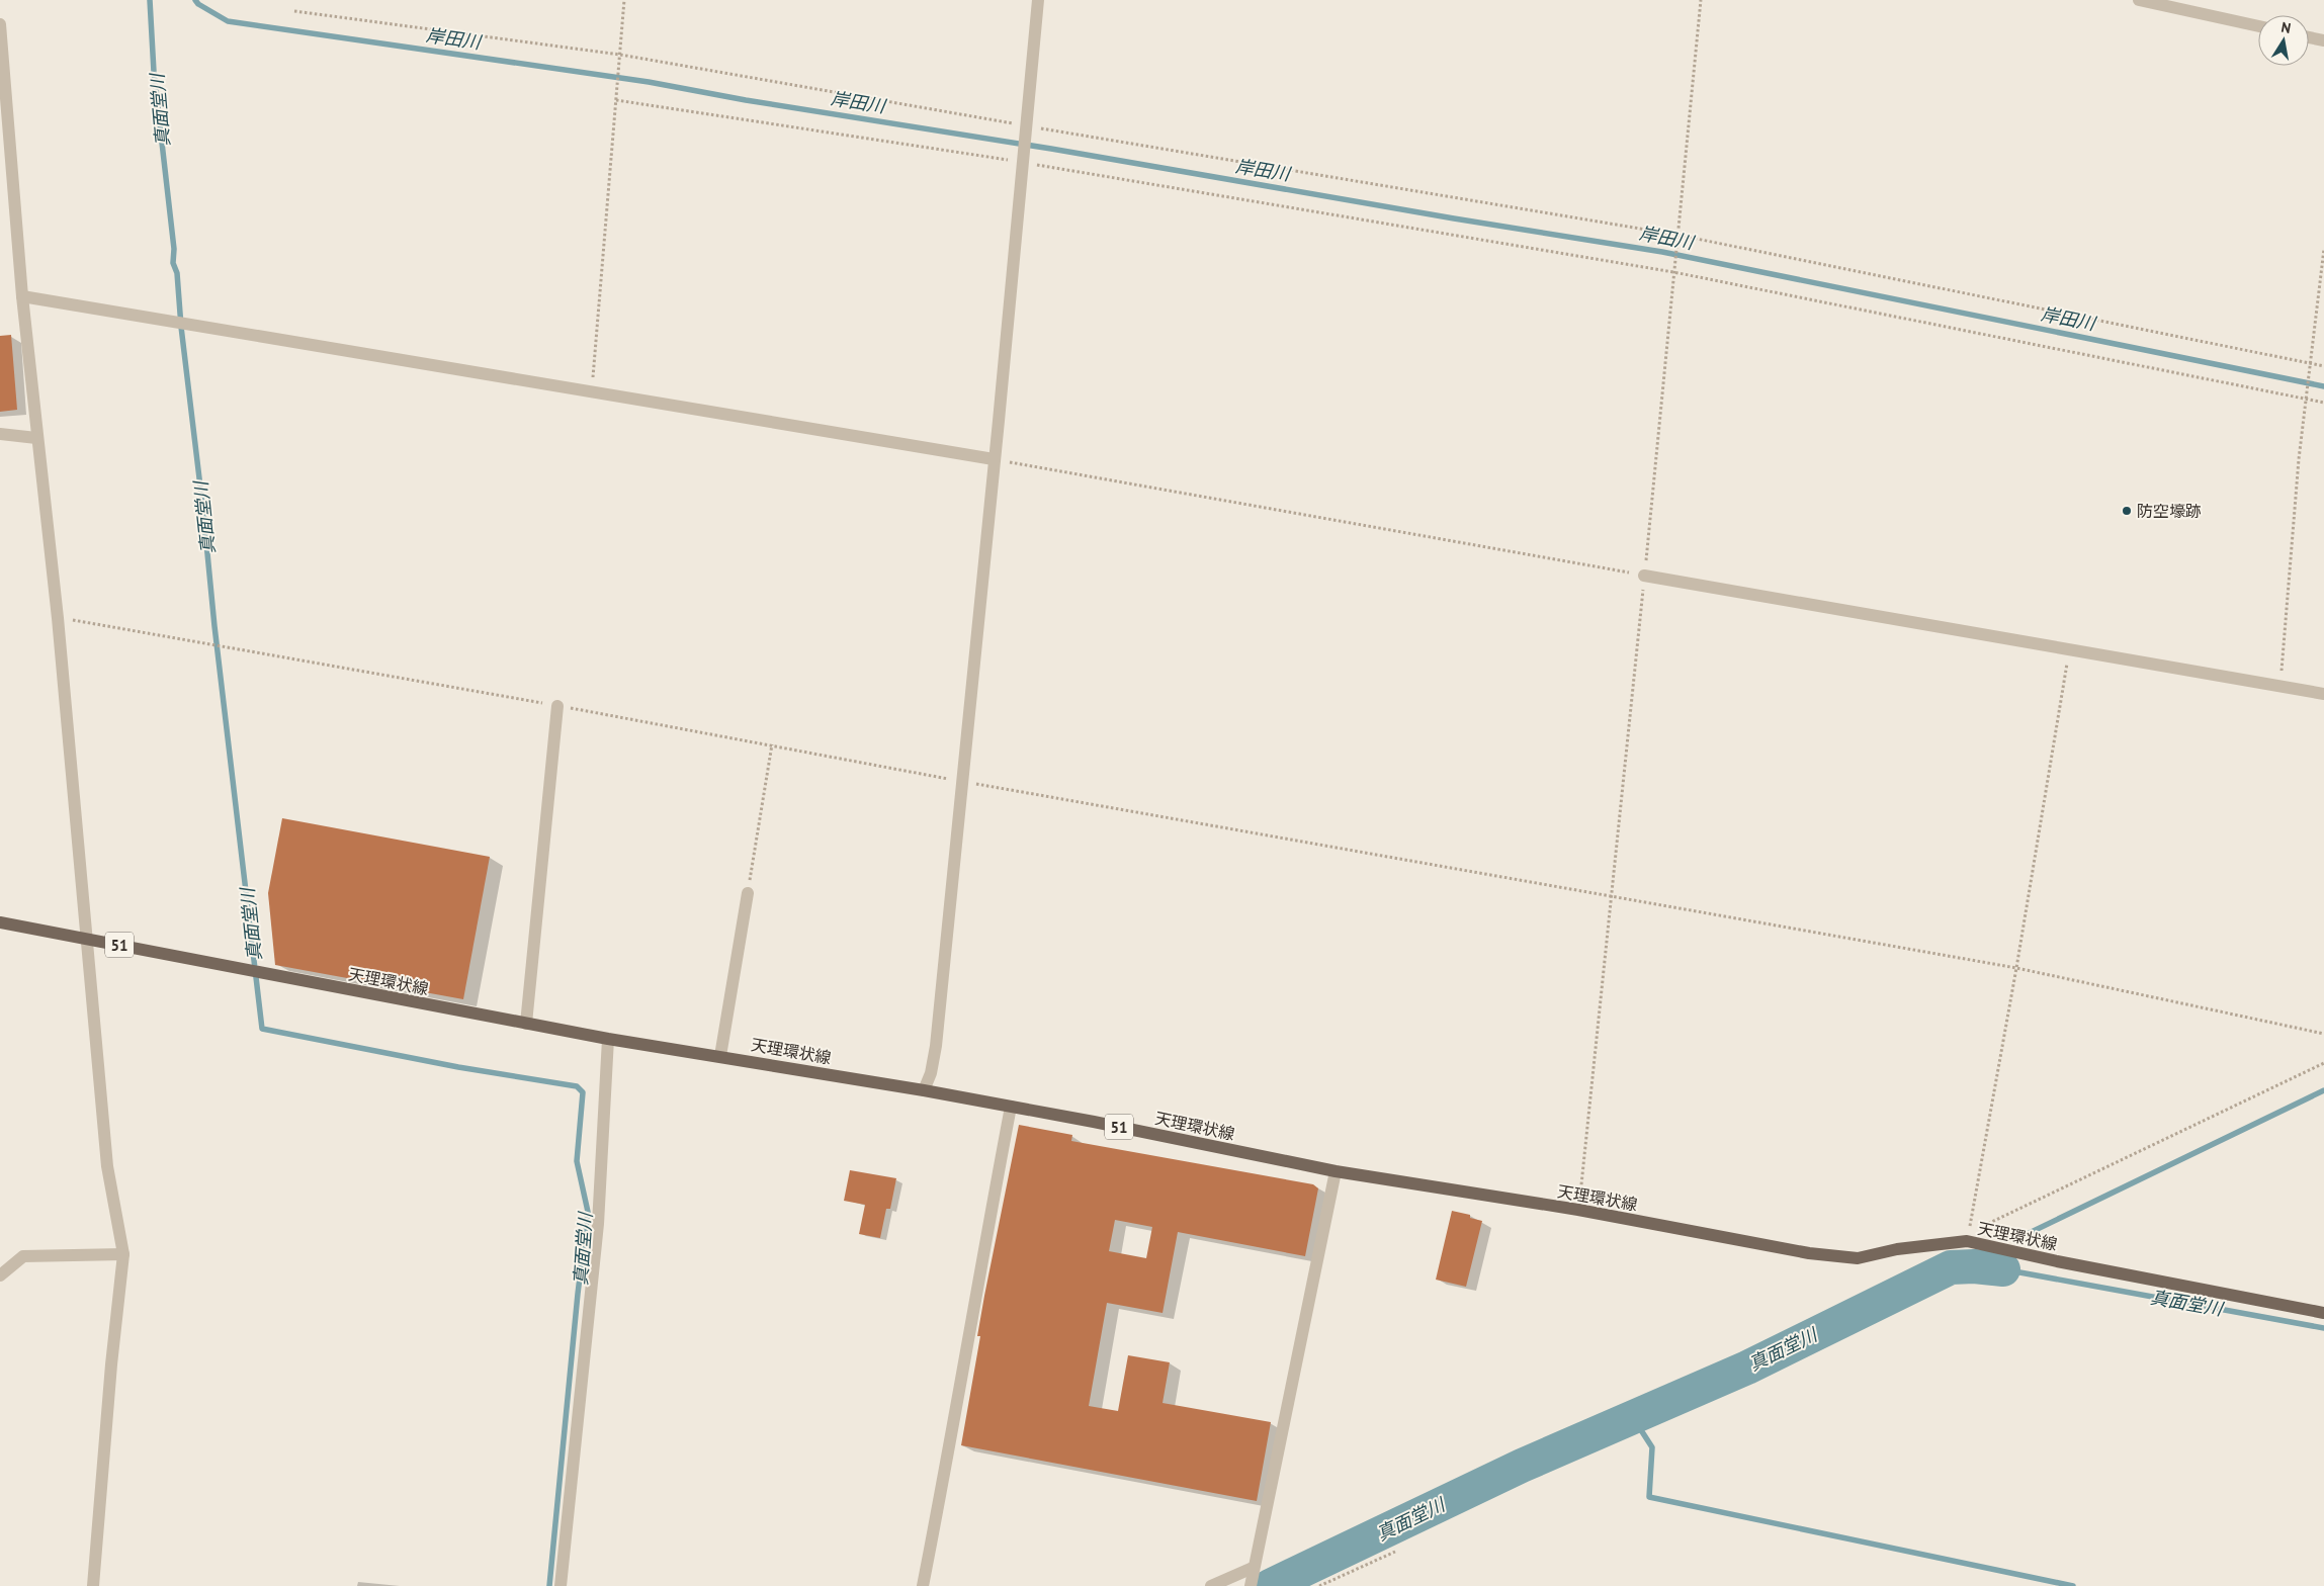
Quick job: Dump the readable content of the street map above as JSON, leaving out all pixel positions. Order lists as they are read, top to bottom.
{
  "streets": {
    "main road": ["51", "天理環状線"]
  },
  "water": ["岸田川", "真面堂川"],
  "places": ["防空壕跡"],
  "north": "top"
}
